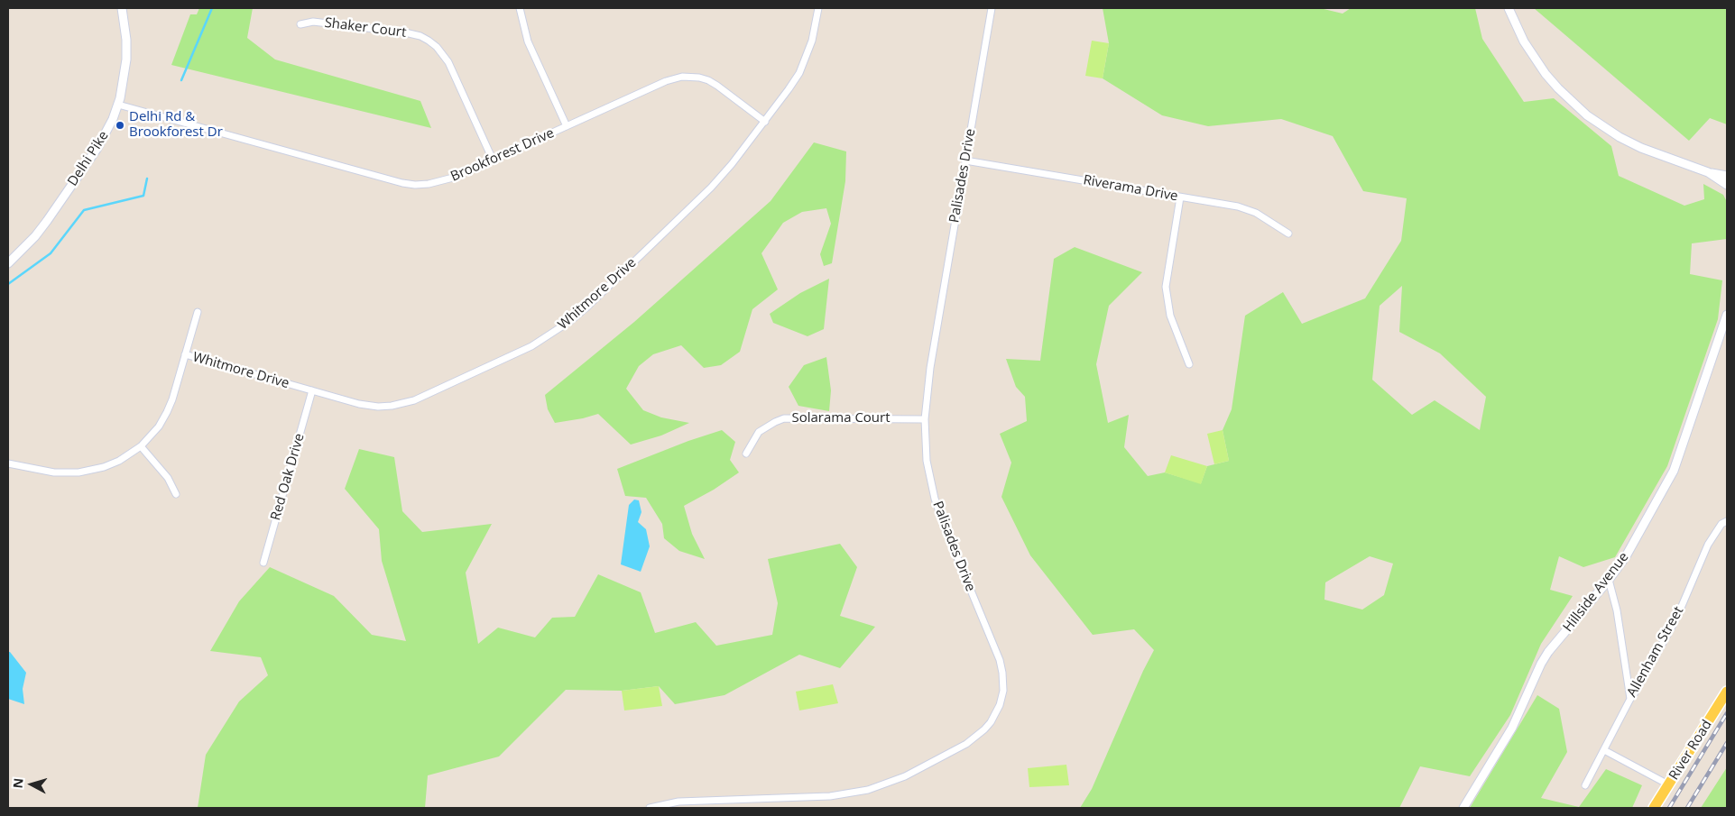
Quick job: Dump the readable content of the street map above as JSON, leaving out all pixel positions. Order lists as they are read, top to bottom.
{
  "streets": {
    "main road": ["River Road"],
    "street": [
      "Shaker Court",
      "Brookforest Drive",
      "Delhi Pike",
      "Palisades Drive",
      "Riverama Drive",
      "Whitmore Drive",
      "Solarama Court",
      "Red Oak Drive",
      "Hillside Avenue",
      "Allenham Street"
    ]
  },
  "crossings": [
    ["Shaker Court", "Brookforest Drive"],
    ["Brookforest Drive", "Delhi Pike"],
    ["Brookforest Drive", "Whitmore Drive"],
    ["Palisades Drive", "Riverama Drive"],
    ["Palisades Drive", "Solarama Court"],
    ["Whitmore Drive", "Red Oak Drive"]
  ],
  "places": ["Delhi Rd & Brookforest Dr"],
  "north": "left"
}
